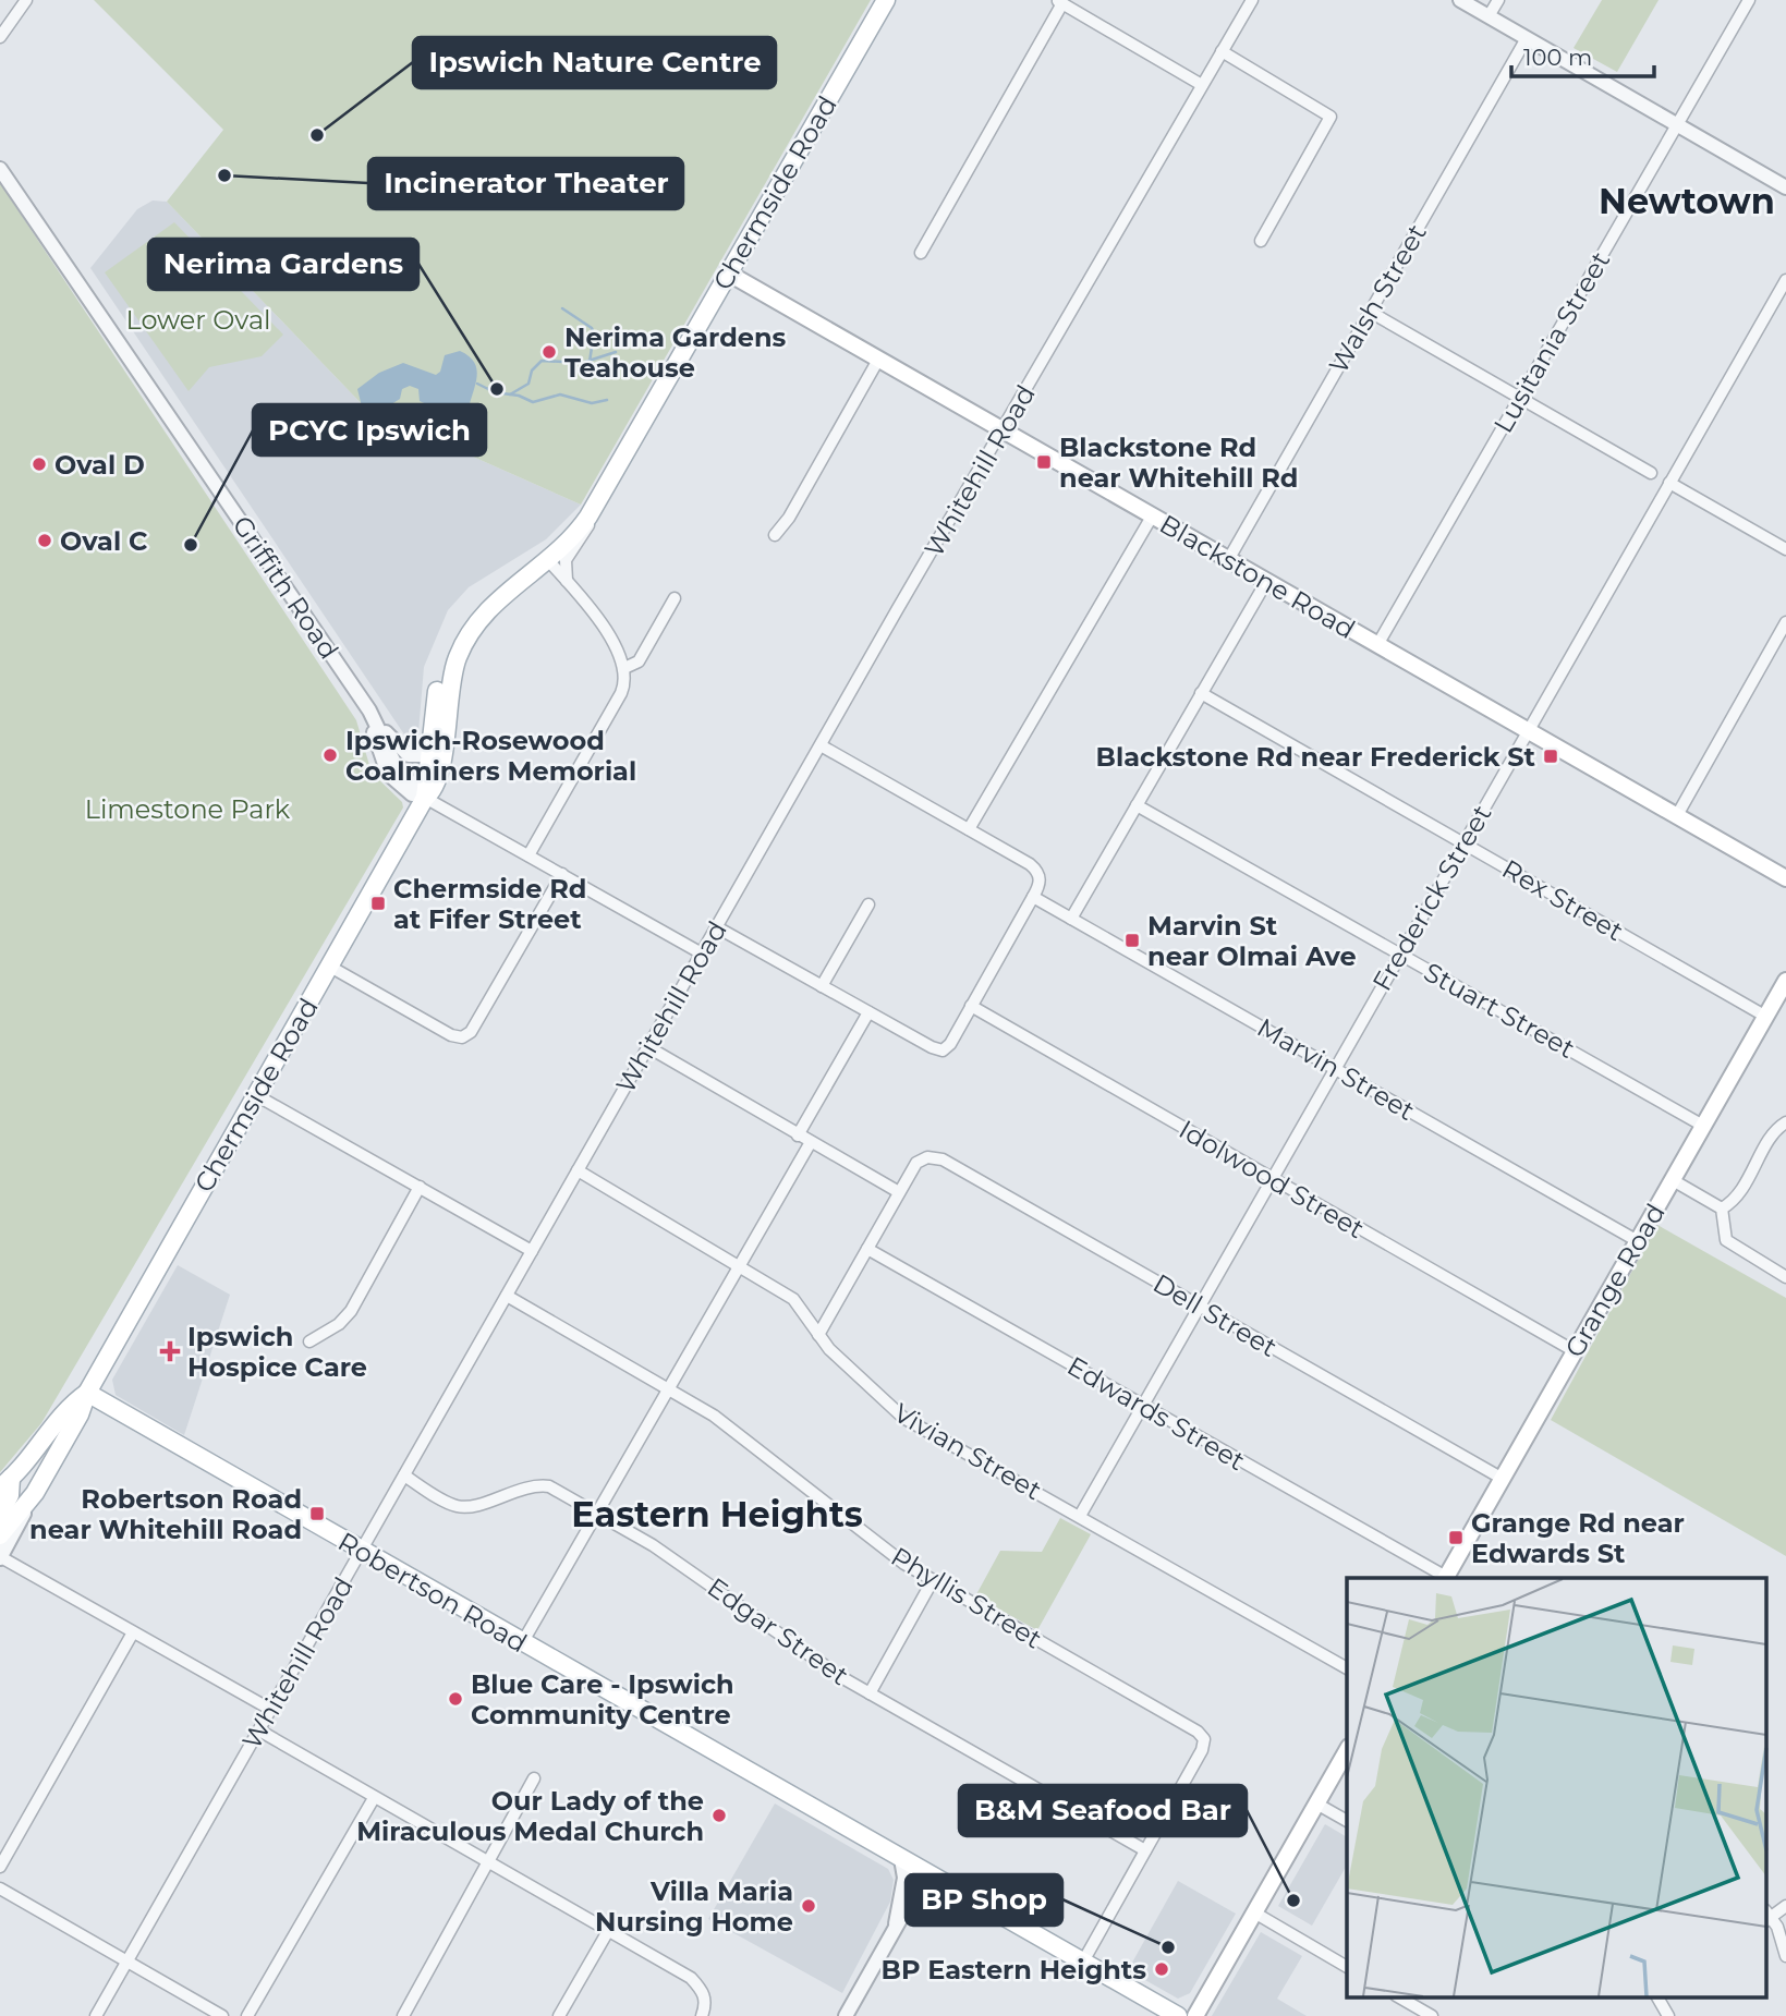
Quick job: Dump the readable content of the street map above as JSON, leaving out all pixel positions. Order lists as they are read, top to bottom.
{
  "streets": {
    "main road": [
      "Chermside Road",
      "Blackstone Road",
      "Grange Road",
      "Robertson Road"
    ],
    "street": [
      "Walsh Street",
      "Lusitania Street",
      "Whitehill Road",
      "Griffith Road",
      "Frederick Street",
      "Rex Street",
      "Stuart Street",
      "Marvin Street",
      "Idolwood Street",
      "Dell Street",
      "Edwards Street",
      "Vivian Street",
      "Phyllis Street",
      "Edgar Street"
    ]
  },
  "crossings": [
    ["Chermside Road", "Blackstone Road"],
    ["Chermside Road", "Griffith Road"],
    ["Chermside Road", "Robertson Road"],
    ["Walsh Street", "Blackstone Road"],
    ["Lusitania Street", "Blackstone Road"],
    ["Whitehill Road", "Blackstone Road"],
    ["Whitehill Road", "Griffith Road"],
    ["Whitehill Road", "Vivian Street"],
    ["Whitehill Road", "Robertson Road"],
    ["Whitehill Road", "Phyllis Street"],
    ["Whitehill Road", "Edgar Street"],
    ["Blackstone Road", "Frederick Street"],
    ["Frederick Street", "Rex Street"],
    ["Frederick Street", "Stuart Street"],
    ["Frederick Street", "Marvin Street"],
    ["Frederick Street", "Idolwood Street"],
    ["Frederick Street", "Dell Street"],
    ["Frederick Street", "Edwards Street"],
    ["Frederick Street", "Vivian Street"],
    ["Rex Street", "Grange Road"],
    ["Stuart Street", "Grange Road"],
    ["Marvin Street", "Grange Road"],
    ["Idolwood Street", "Grange Road"],
    ["Grange Road", "Dell Street"],
    ["Grange Road", "Edwards Street"],
    ["Phyllis Street", "Edgar Street"]
  ],
  "districts": ["Newtown", "Eastern Heights"],
  "parks": ["Lower Oval", "Limestone Park"],
  "places": {
    "other": [
      "Ipswich Nature Centre",
      "Incinerator Theater",
      "Nerima Gardens Teahouse",
      "Nerima Gardens",
      "Oval D",
      "Oval C",
      "PCYC Ipswich",
      "Ipswich-Rosewood Coalminers Memorial",
      "Blue Care - Ipswich Community Centre",
      "Our Lady of the Miraculous Medal Church",
      "B&M Seafood Bar",
      "Villa Maria Nursing Home",
      "BP Shop",
      "BP Eastern Heights"
    ],
    "transit": [
      "Blackstone Rd near Whitehill Rd",
      "Blackstone Rd near Frederick St",
      "Chermside Rd at Fifer Street",
      "Marvin St near Olmai Ave",
      "Robertson Road near Whitehill Road",
      "Grange Rd near Edwards St"
    ],
    "health": ["Ipswich Hospice Care"]
  },
  "scale_bar": "100 m"
}
